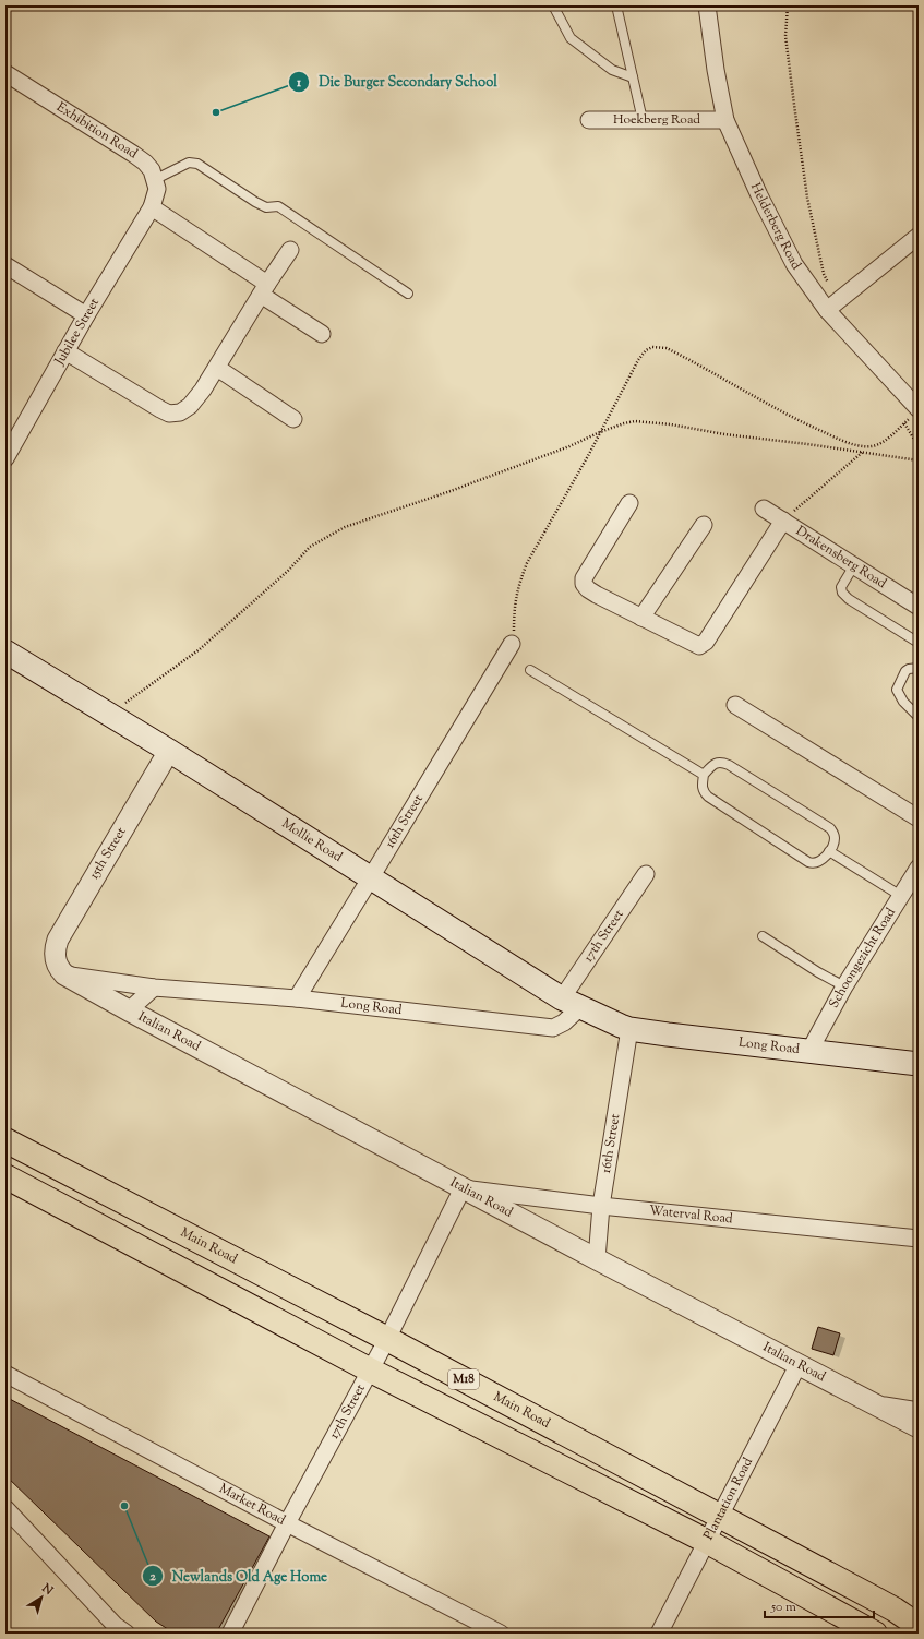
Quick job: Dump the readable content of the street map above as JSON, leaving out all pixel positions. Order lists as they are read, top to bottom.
{
  "streets": {
    "main road": [
      "Mollie Road",
      "Long Road",
      "Main Road",
      "M18"
    ],
    "street": [
      "Hoekberg Road",
      "Exhibition Road",
      "Helderberg Road",
      "Jubilee Street",
      "Drakensberg Road",
      "16th Street",
      "15th Street",
      "17th Street",
      "Schoongezicht Road",
      "Italian Road",
      "Waterval Road",
      "Plantation Road",
      "Market Road"
    ]
  },
  "crossings": [
    ["Hoekberg Road", "Helderberg Road"],
    ["16th Street", "Mollie Road"],
    ["16th Street", "Long Road"],
    ["16th Street", "Italian Road"],
    ["16th Street", "Waterval Road"],
    ["Mollie Road", "15th Street"],
    ["Mollie Road", "17th Street"],
    ["Mollie Road", "Long Road"],
    ["15th Street", "Long Road"],
    ["15th Street", "Italian Road"],
    ["17th Street", "Long Road"],
    ["17th Street", "Italian Road"],
    ["17th Street", "Waterval Road"],
    ["17th Street", "Main Road"],
    ["17th Street", "M18"],
    ["17th Street", "Market Road"],
    ["Schoongezicht Road", "Long Road"],
    ["Long Road", "Italian Road"],
    ["Italian Road", "Waterval Road"],
    ["Italian Road", "Plantation Road"],
    ["Main Road", "Plantation Road"],
    ["M18", "Plantation Road"]
  ],
  "places": ["Die Burger Secondary School", "Newlands Old Age Home"],
  "scale_bar": "50 m",
  "north": "top right"
}
